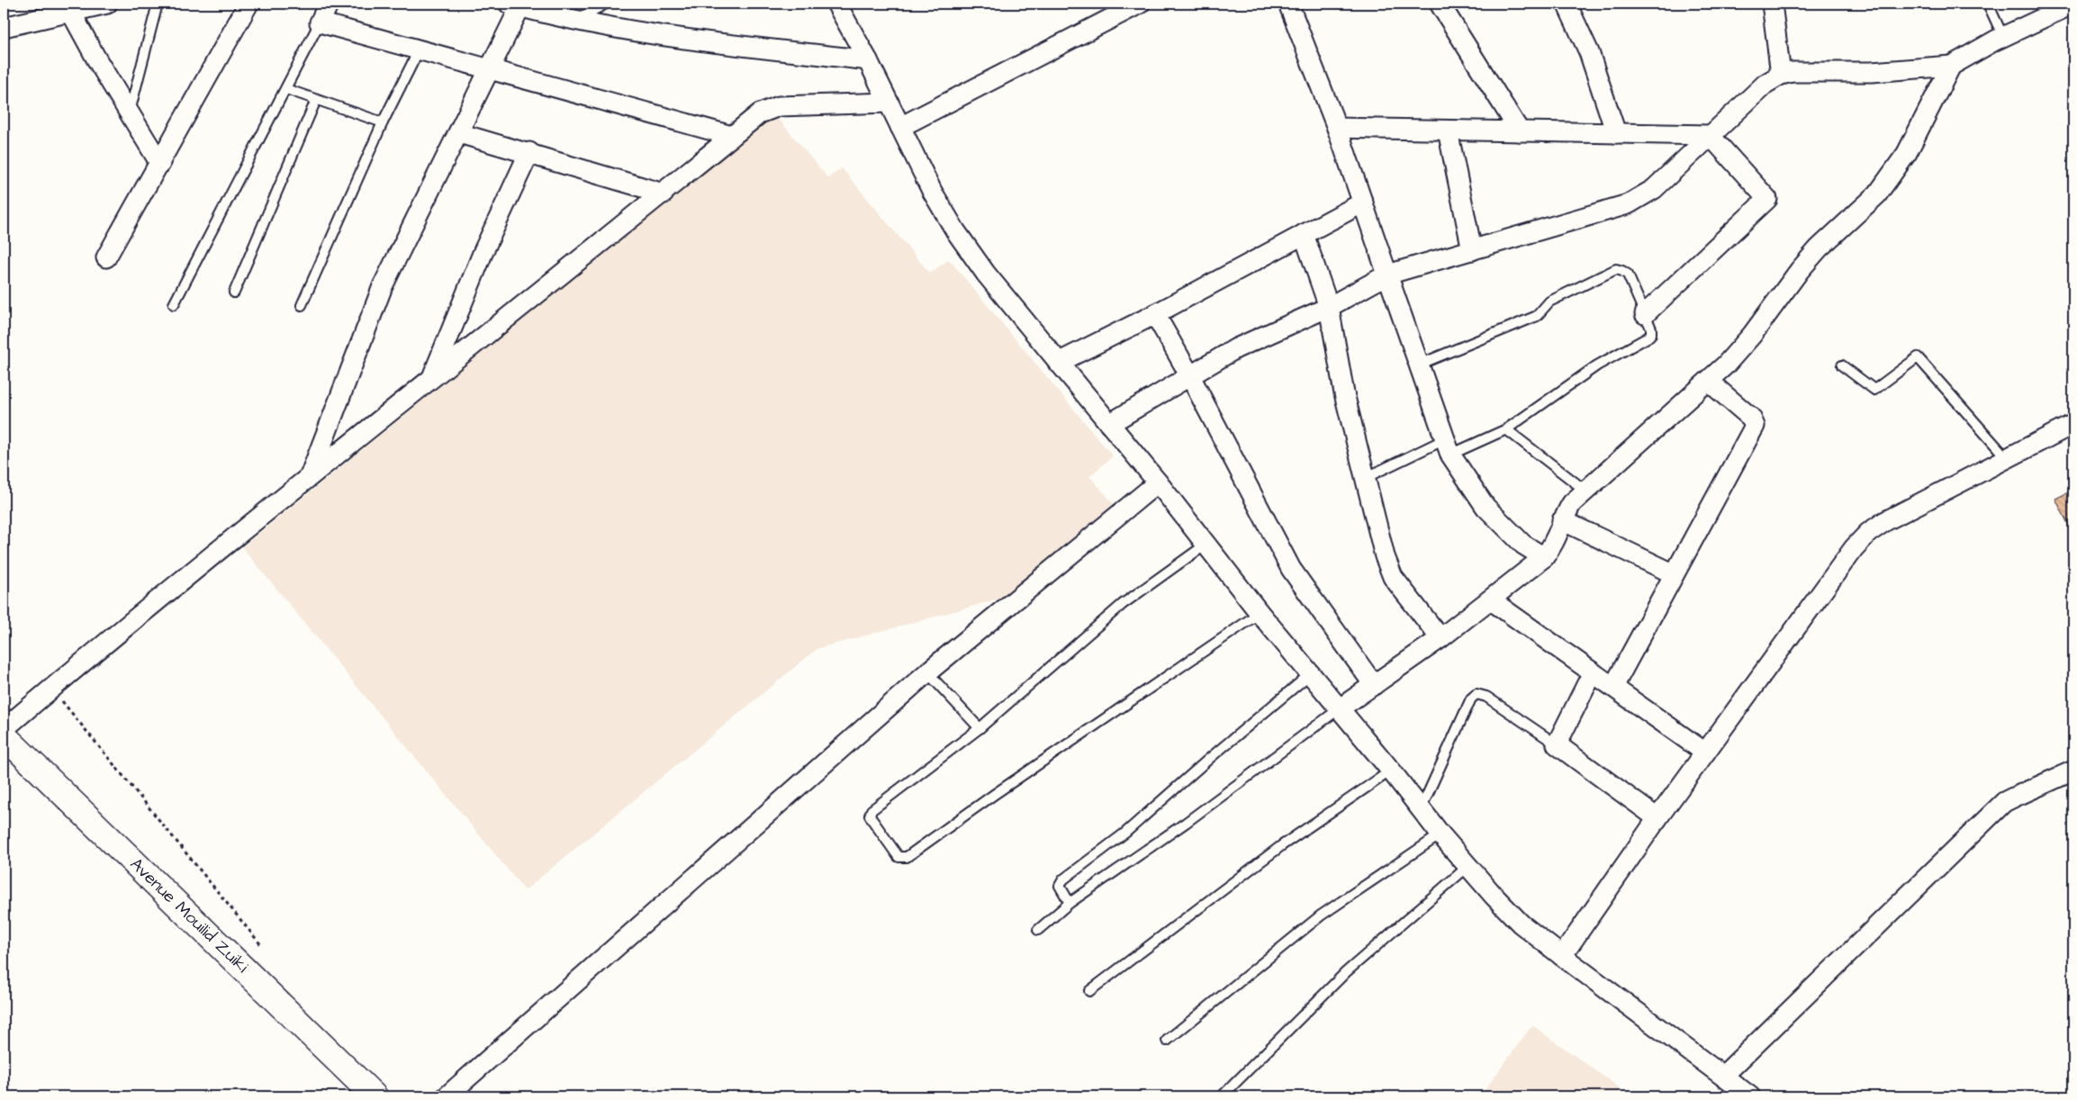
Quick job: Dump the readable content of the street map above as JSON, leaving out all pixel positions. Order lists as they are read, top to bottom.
{
  "streets": {
    "main road": ["Avenue Mouilid Zuiki"]
  }
}
